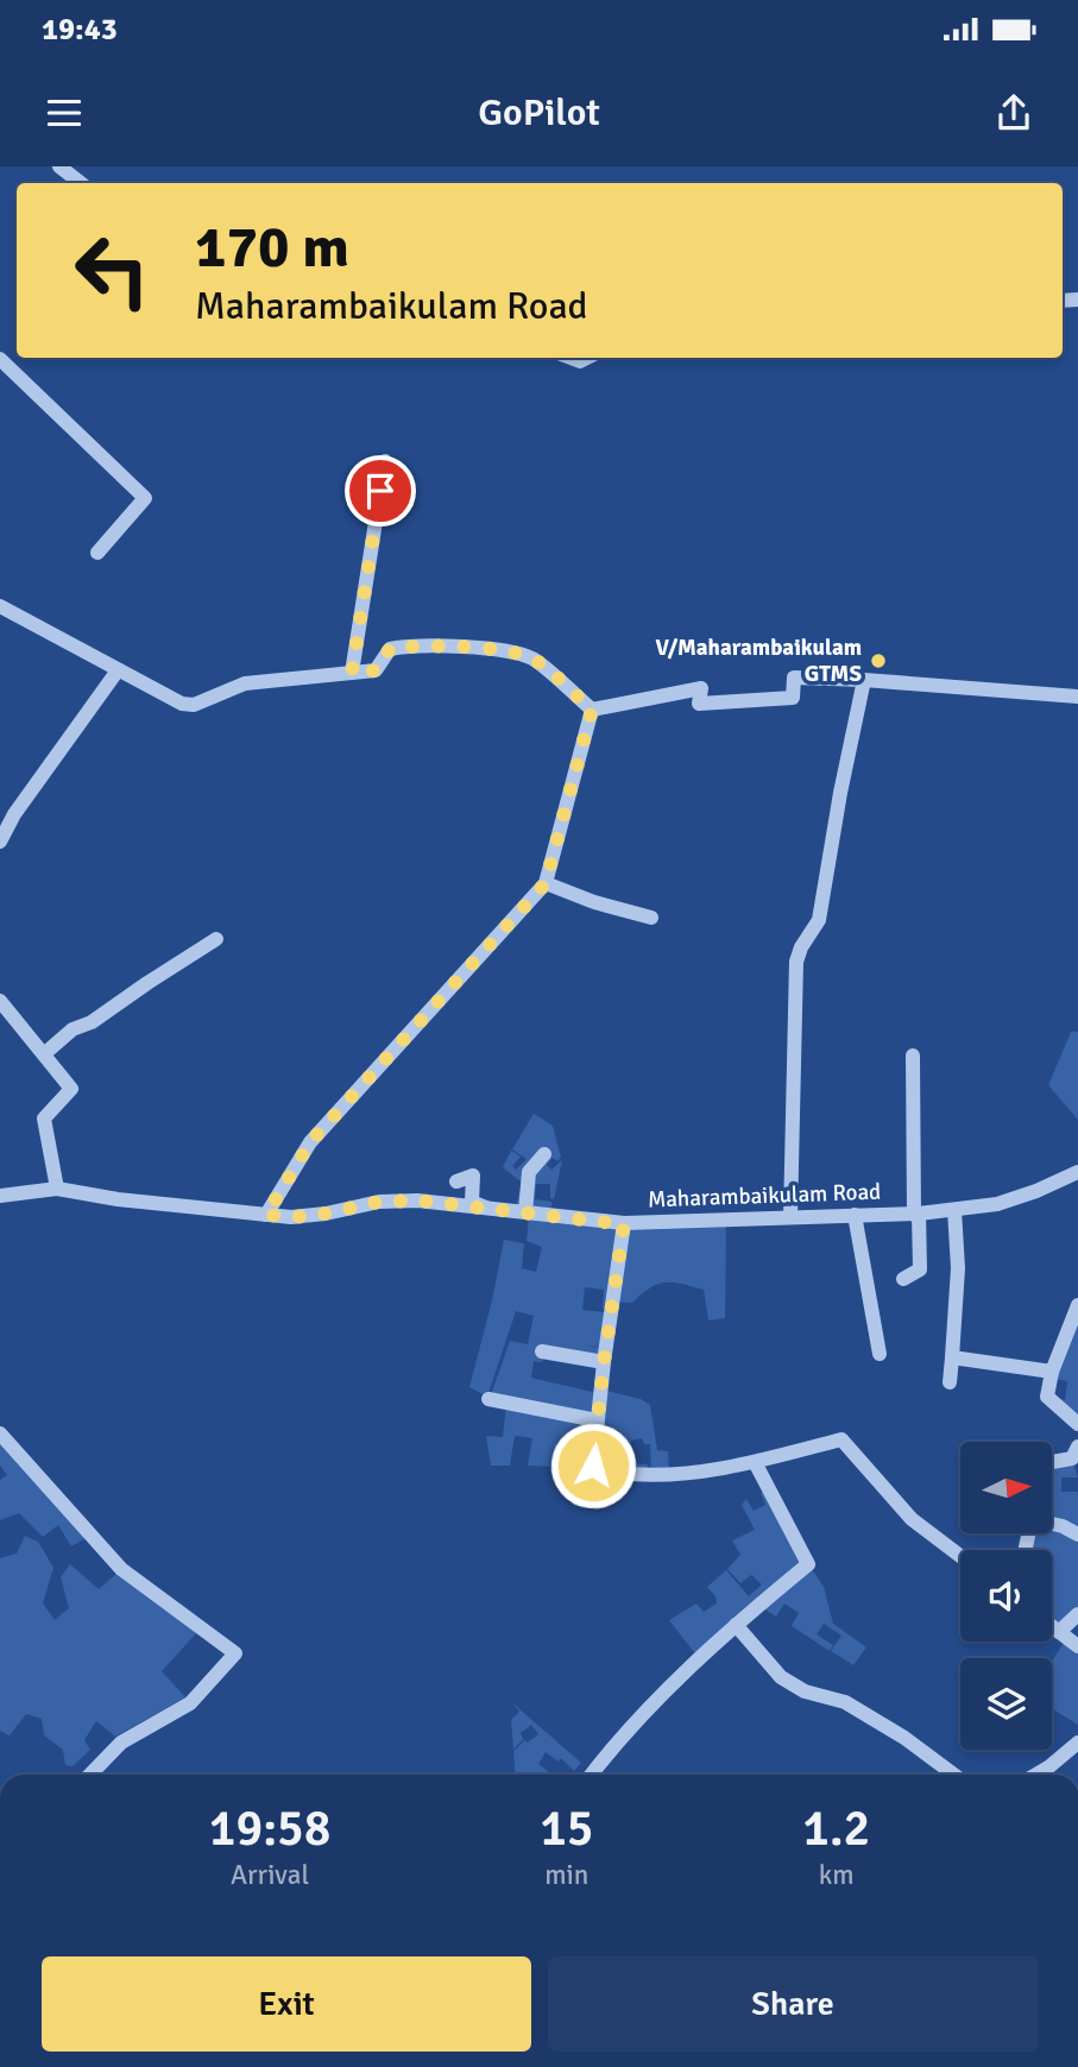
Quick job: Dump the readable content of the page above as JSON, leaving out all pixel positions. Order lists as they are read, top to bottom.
{
  "streets": {
    "street": ["Maharambaikulam Road"]
  },
  "places": ["V/Maharambaikulam GTMS"],
  "north": "right",
  "page": {
    "status": "19:43",
    "header": "GoPilot",
    "turn": ["170 m", "Maharambaikulam Road"],
    "eta": [
      "19:58",
      "Arrival",
      "15",
      "min",
      "1.2",
      "km"
    ],
    "buttons": ["Exit", "Share"]
  }
}
